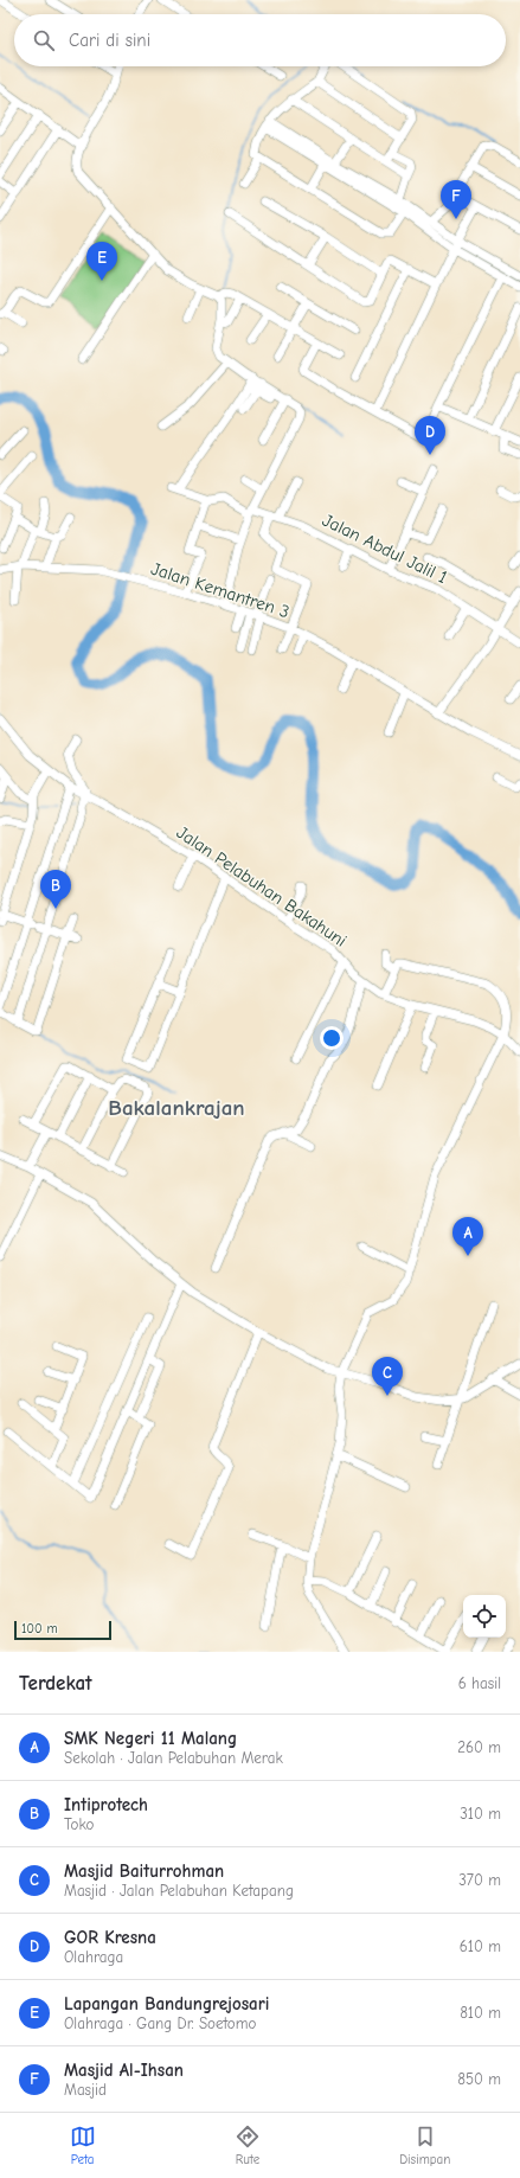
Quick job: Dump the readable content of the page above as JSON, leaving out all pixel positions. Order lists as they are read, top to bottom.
{
  "streets": {
    "street": ["Jalan Abdul Jalil 1", "Jalan Kemantren 3", "Jalan Pelabuhan Bakahuni"]
  },
  "districts": ["Bakalankrajan"],
  "scale_bar": "100 m",
  "page": {
    "search": "Cari di sini",
    "pins": [
      "F",
      "E",
      "D",
      "B",
      "A",
      "C"
    ],
    "scale": "100 m",
    "heading": ["Terdekat", "6 hasil"],
    "list": [
      {
        "mark": "A",
        "name": "SMK Negeri 11 Malang",
        "note": "Sekolah · Jalan Pelabuhan Merak",
        "value": "260 m"
      },
      {
        "mark": "B",
        "name": "Intiprotech",
        "note": "Toko",
        "value": "310 m"
      },
      {
        "mark": "C",
        "name": "Masjid Baiturrohman",
        "note": "Masjid · Jalan Pelabuhan Ketapang",
        "value": "370 m"
      },
      {
        "mark": "D",
        "name": "GOR Kresna",
        "note": "Olahraga",
        "value": "610 m"
      },
      {
        "mark": "E",
        "name": "Lapangan Bandungrejosari",
        "note": "Olahraga · Gang Dr. Soetomo",
        "value": "810 m"
      },
      {
        "mark": "F",
        "name": "Masjid Al-Ihsan",
        "note": "Masjid",
        "value": "850 m"
      }
    ],
    "nav": ["Peta", "Rute", "Disimpan"]
  }
}
